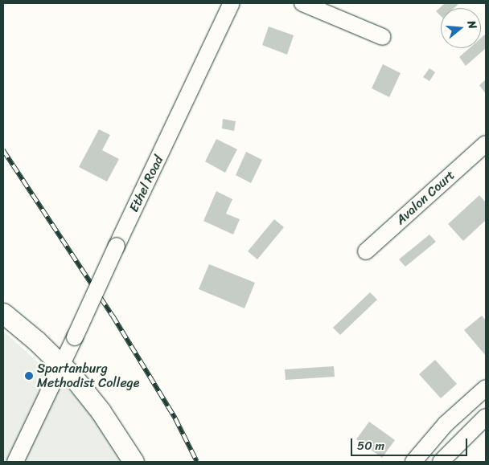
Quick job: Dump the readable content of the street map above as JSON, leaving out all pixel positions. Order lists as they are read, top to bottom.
{
  "streets": {
    "street": ["Ethel Road", "Avalon Court"]
  },
  "places": ["Spartanburg Methodist College"],
  "scale_bar": "50 m",
  "north": "right"
}
